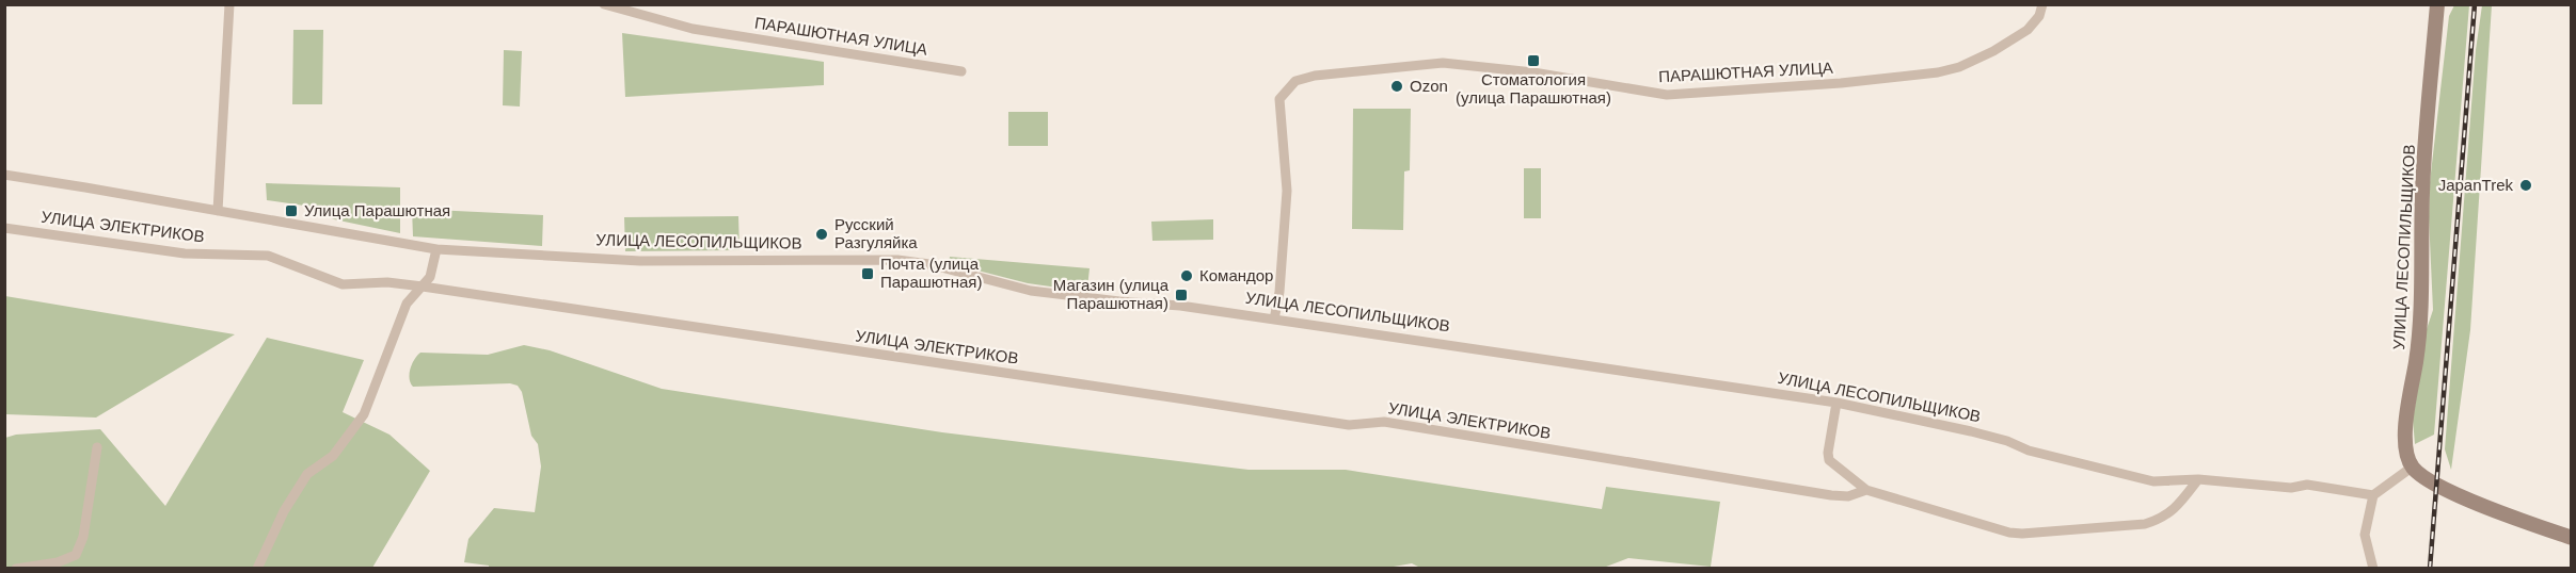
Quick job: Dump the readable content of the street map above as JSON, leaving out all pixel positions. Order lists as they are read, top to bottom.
{
  "streets": {
    "main road": ["УЛИЦА ЛЕСОПИЛЬЩИКОВ"],
    "street": ["ПАРАШЮТНАЯ УЛИЦА", "УЛИЦА ЭЛЕКТРИКОВ"]
  },
  "crossings": [
    ["ПАРАШЮТНАЯ УЛИЦА", "УЛИЦА ЛЕСОПИЛЬЩИКОВ"]
  ],
  "places": {
    "transit": [
      "Стоматология (улица Парашютная)",
      "Улица Парашютная",
      "Почта (улица Парашютная)",
      "Магазин (улица Парашютная)"
    ],
    "other": [
      "Ozon",
      "JapanTrek",
      "Русский Разгуляйка",
      "Командор"
    ]
  }
}
